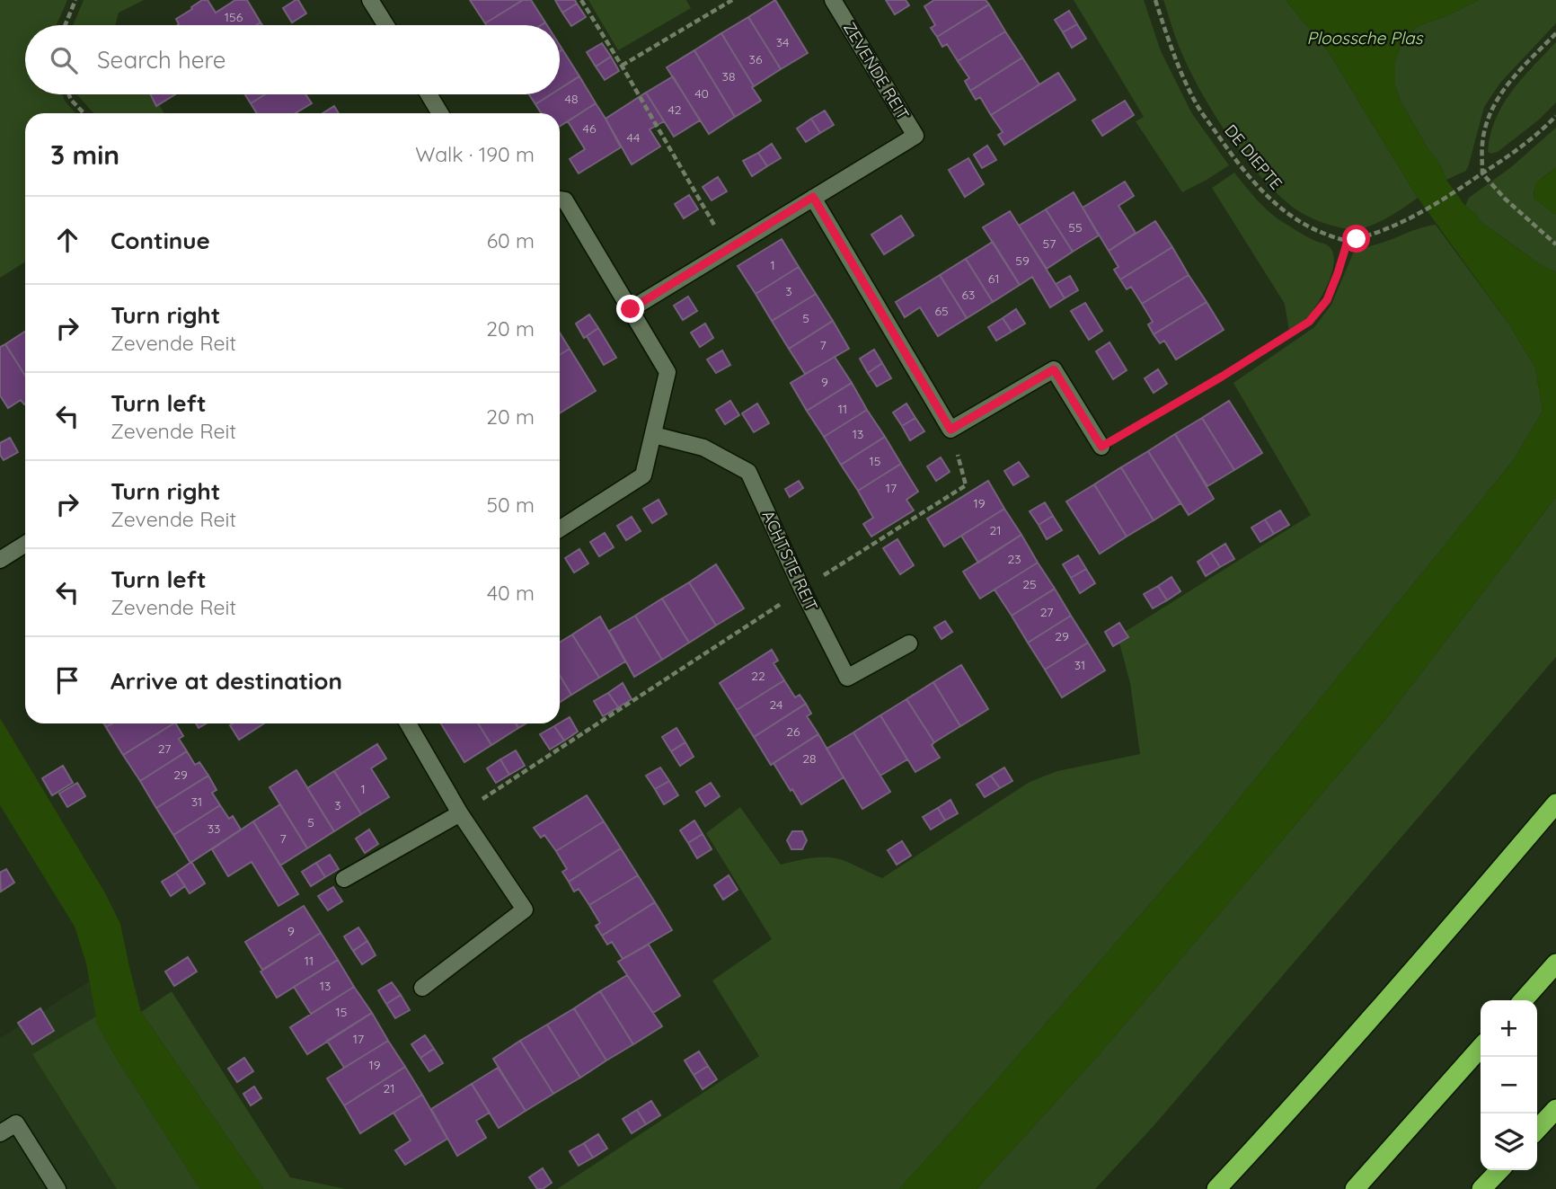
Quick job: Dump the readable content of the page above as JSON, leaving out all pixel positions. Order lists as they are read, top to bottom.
{
  "streets": {
    "street": ["ZEVENDE REIT", "ACHTSTE REIT"],
    "path": ["DE DIEPTE"]
  },
  "water": ["Ploossche Plas"],
  "house_numbers": [
    "156",
    "34",
    "36",
    "38",
    "40",
    "48",
    "42",
    "46",
    "44",
    "55",
    "57",
    "59",
    "1",
    "61",
    "3",
    "63",
    "65",
    "5",
    "7",
    "9",
    "11",
    "13",
    "15",
    "17",
    "19",
    "21",
    "23",
    "25",
    "27",
    "29",
    "31",
    "22",
    "24",
    "26",
    "27",
    "28",
    "29",
    "1",
    "31",
    "3",
    "5",
    "33",
    "7",
    "9",
    "11",
    "13",
    "15",
    "17",
    "19",
    "21"
  ],
  "page": {
    "search": "Search here",
    "heading": ["3 min", "Walk · 190 m"],
    "list": [
      ["Continue", "60 m"],
      ["Turn right", "Zevende Reit", "20 m"],
      ["Turn left", "Zevende Reit", "20 m"],
      ["Turn right", "Zevende Reit", "50 m"],
      ["Turn left", "Zevende Reit", "40 m"],
      "Arrive at destination"
    ],
    "map_buttons": ["+", "−"]
  }
}
